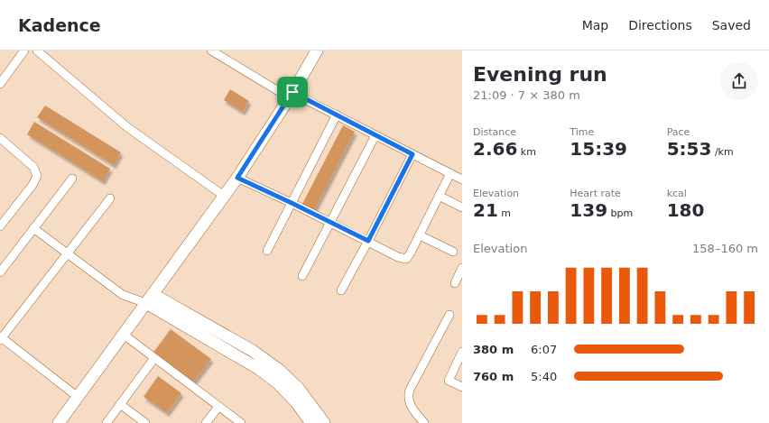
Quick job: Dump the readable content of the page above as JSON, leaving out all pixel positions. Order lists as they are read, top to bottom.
{
  "page": {
    "header": "Kadence",
    "nav": ["Map", "Directions", "Saved"],
    "heading": ["Evening run", "21:09 · 7 × 380 m"],
    "stats": [
      ["Distance", "2.66 km"],
      ["Time", "15:39"],
      ["Pace", "5:53 /km"],
      ["Elevation", "21 m"],
      ["Heart rate", "139 bpm"],
      ["kcal", "180"]
    ],
    "chart": ["Elevation", "158–160 m"],
    "list": [
      {
        "name": "380 m",
        "note": "6:07"
      },
      {
        "name": "760 m",
        "note": "5:40"
      }
    ]
  }
}
